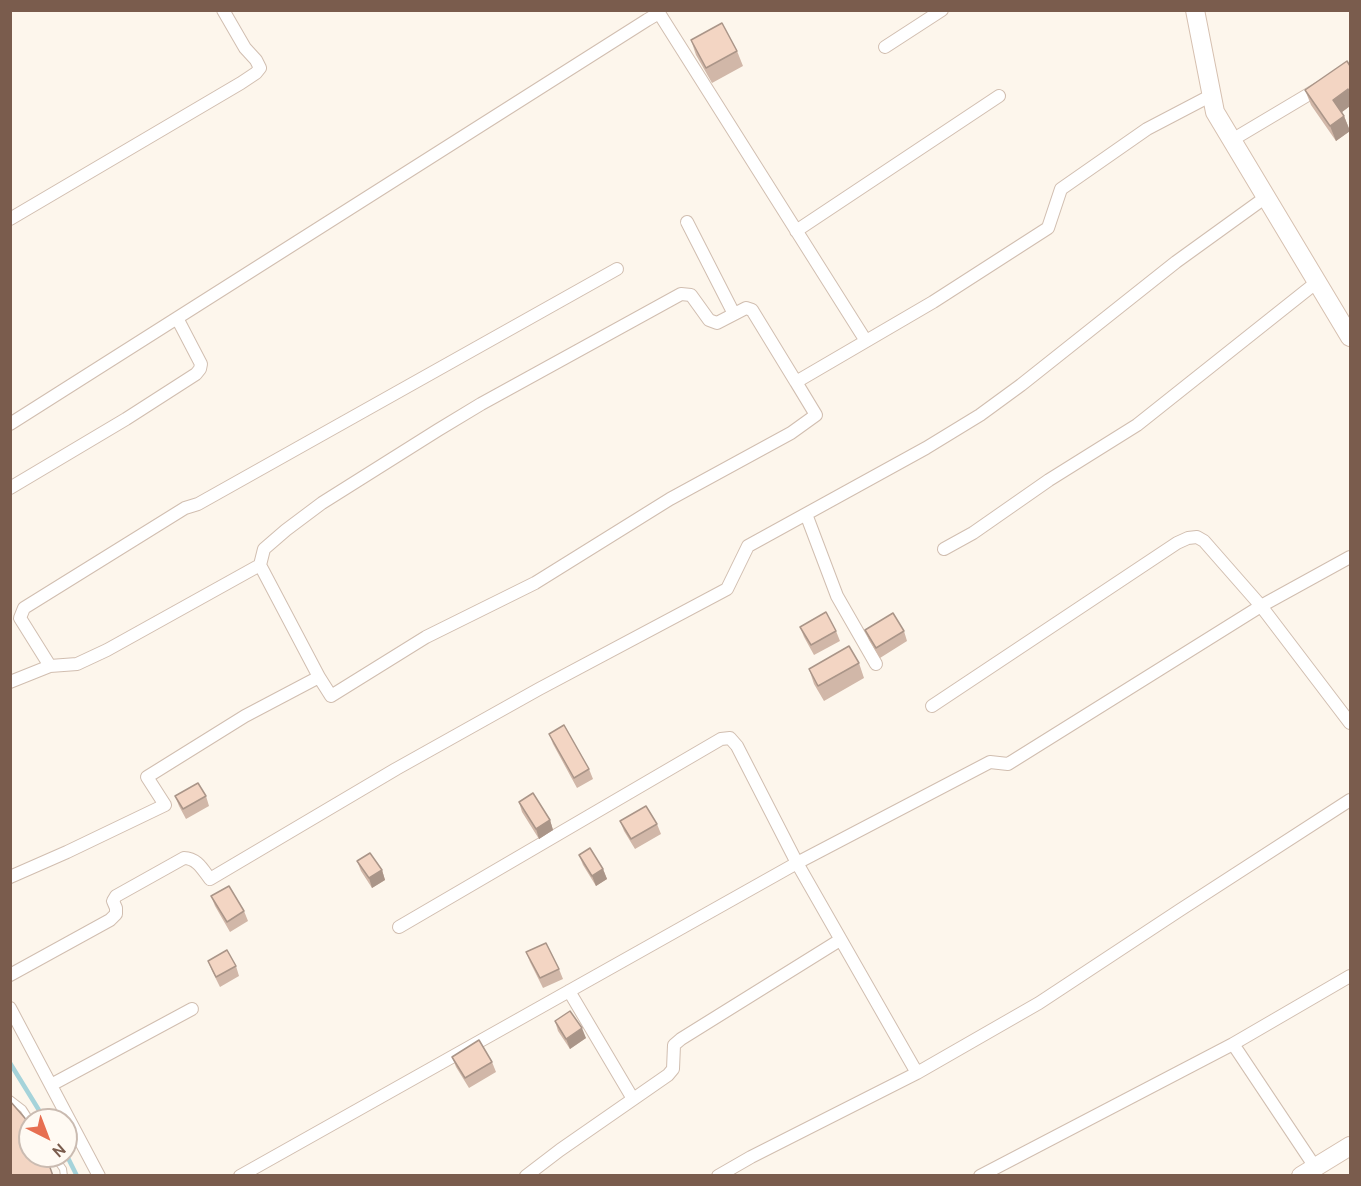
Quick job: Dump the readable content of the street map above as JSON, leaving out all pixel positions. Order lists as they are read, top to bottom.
{
  "north": "bottom right"
}
